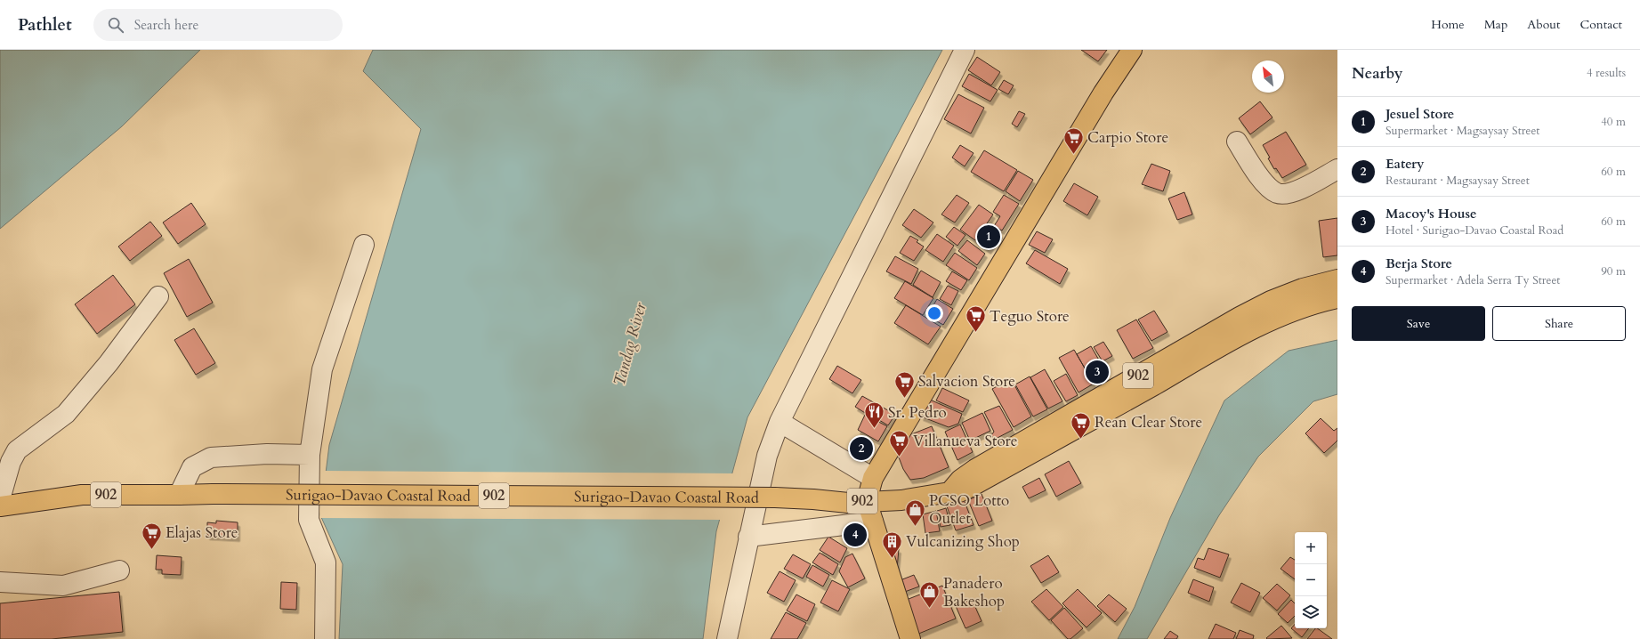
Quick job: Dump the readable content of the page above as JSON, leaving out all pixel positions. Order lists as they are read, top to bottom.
{
  "streets": {
    "main road": ["902", "Surigao-Davao Coastal Road"]
  },
  "water": ["Tandag River"],
  "places": {
    "supermarket": [
      "Carpio Store",
      "Teguo Store",
      "Salvacion Store",
      "Rean Clear Store",
      "Villanueva Store",
      "Elajas Store"
    ],
    "restaurant": ["Sr. Pedro"],
    "shop": ["PCSO Lotto Outlet", "Panadero Bakeshop"],
    "building": ["Vulcanizing Shop"]
  },
  "north": "top left",
  "page": {
    "header": "Pathlet",
    "search": "Search here",
    "nav": [
      "Home",
      "Map",
      "About",
      "Contact"
    ],
    "heading": ["Nearby", "4 results"],
    "list": [
      {
        "mark": "1",
        "name": "Jesuel Store",
        "note": "Supermarket · Magsaysay Street",
        "value": "40 m"
      },
      {
        "mark": "2",
        "name": "Eatery",
        "note": "Restaurant · Magsaysay Street",
        "value": "60 m"
      },
      {
        "mark": "3",
        "name": "Macoy's House",
        "note": "Hotel · Surigao-Davao Coastal Road",
        "value": "60 m"
      },
      {
        "mark": "4",
        "name": "Berja Store",
        "note": "Supermarket · Adela Serra Ty Street",
        "value": "90 m"
      }
    ],
    "pins": [
      "1",
      "3",
      "2",
      "4"
    ],
    "buttons": ["Save", "Share"],
    "map_buttons": ["+", "−"]
  }
}
